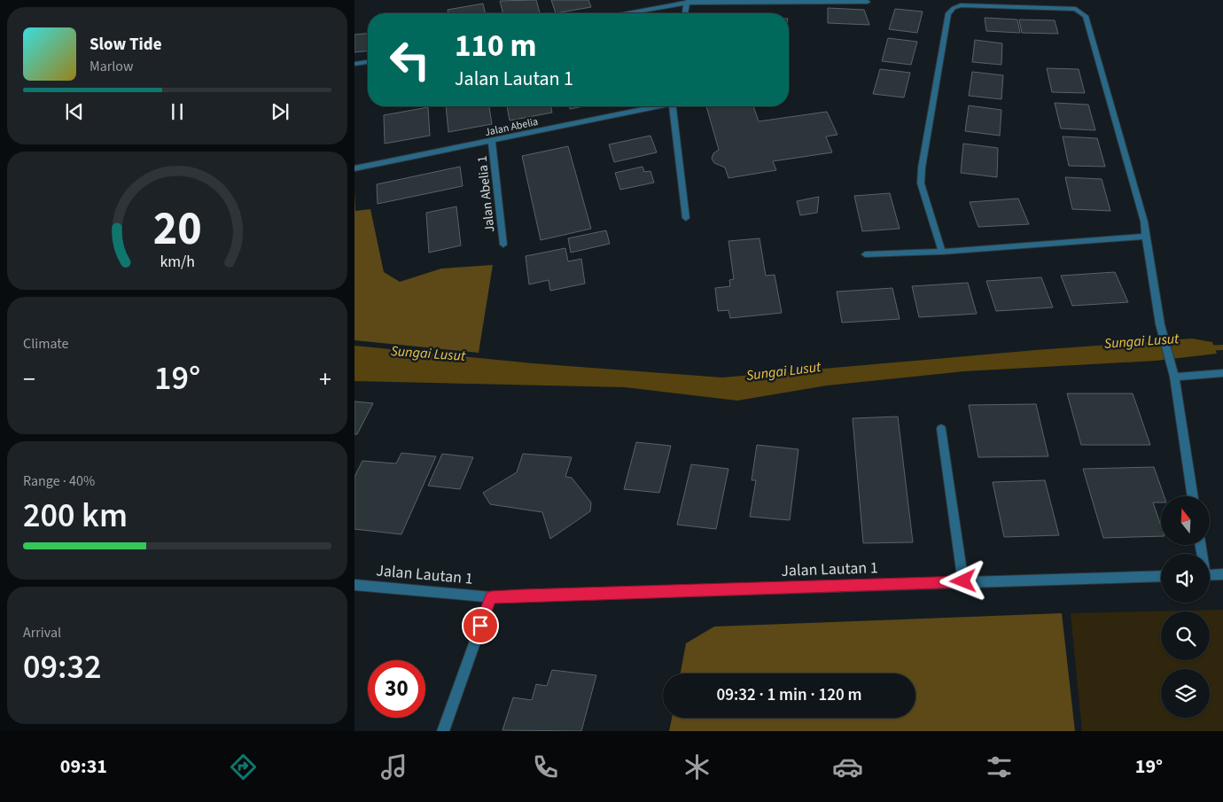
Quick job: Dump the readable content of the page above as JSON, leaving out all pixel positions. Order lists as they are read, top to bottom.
{
  "streets": {
    "street": ["Jalan Abelia", "Jalan Abelia 1", "Jalan Lautan 1"]
  },
  "crossings": [
    ["Jalan Abelia", "Jalan Abelia 1"]
  ],
  "water": ["Sungai Lusut"],
  "north": "top",
  "page": {
    "turn": ["110 m", "Jalan Lautan 1"],
    "song": ["Slow Tide", "Marlow"],
    "tile": [
      "Climate",
      ["Range · 40%", "200 km"],
      ["Arrival", "09:32"]
    ],
    "heat": ["−", "19°", "+"],
    "limit": "30",
    "trip": "09:32 · 1 min · 120 m",
    "tabs": ["09:31", "19°"],
    "gauge": ["20", "km/h"]
  }
}
